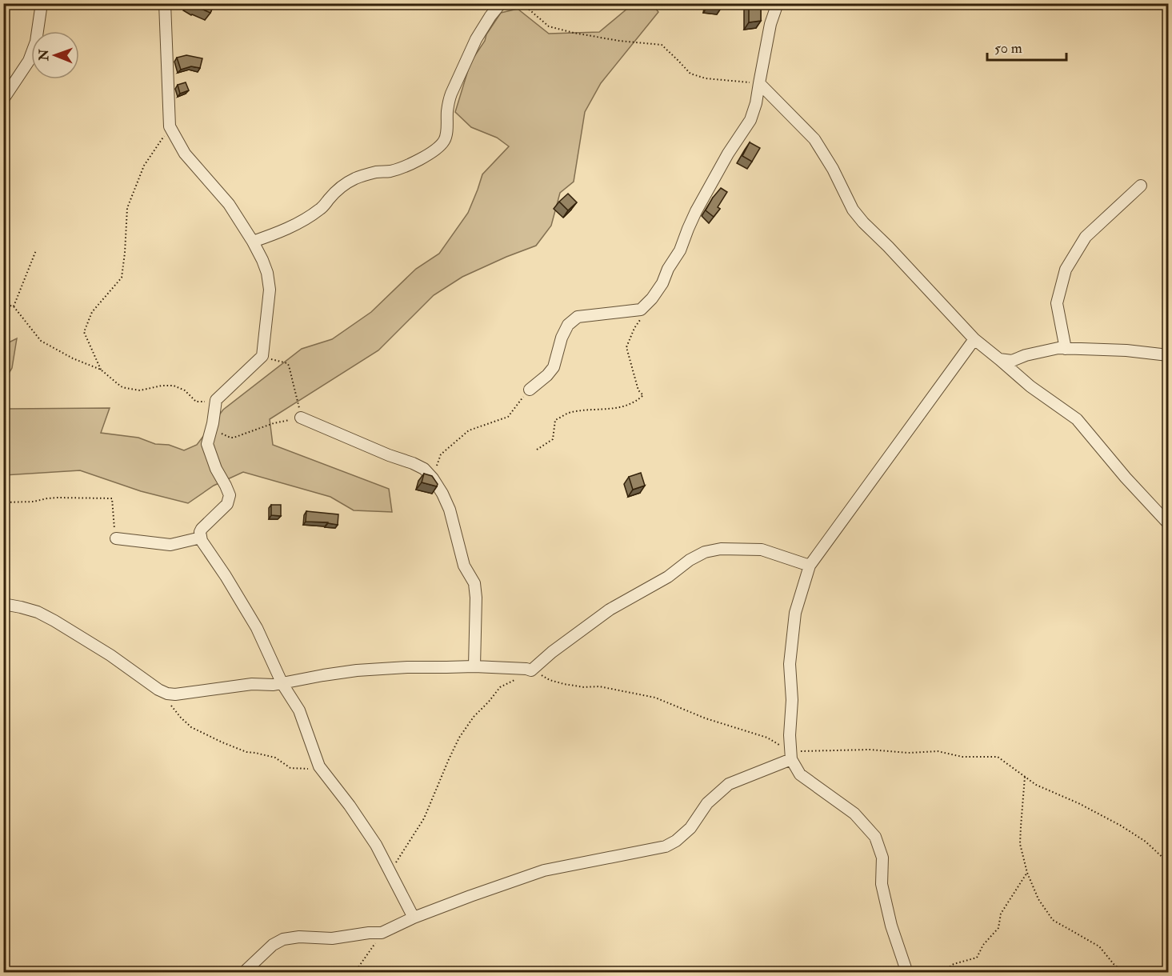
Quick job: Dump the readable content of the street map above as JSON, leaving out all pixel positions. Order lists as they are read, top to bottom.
{
  "scale_bar": "50 m",
  "north": "left"
}
